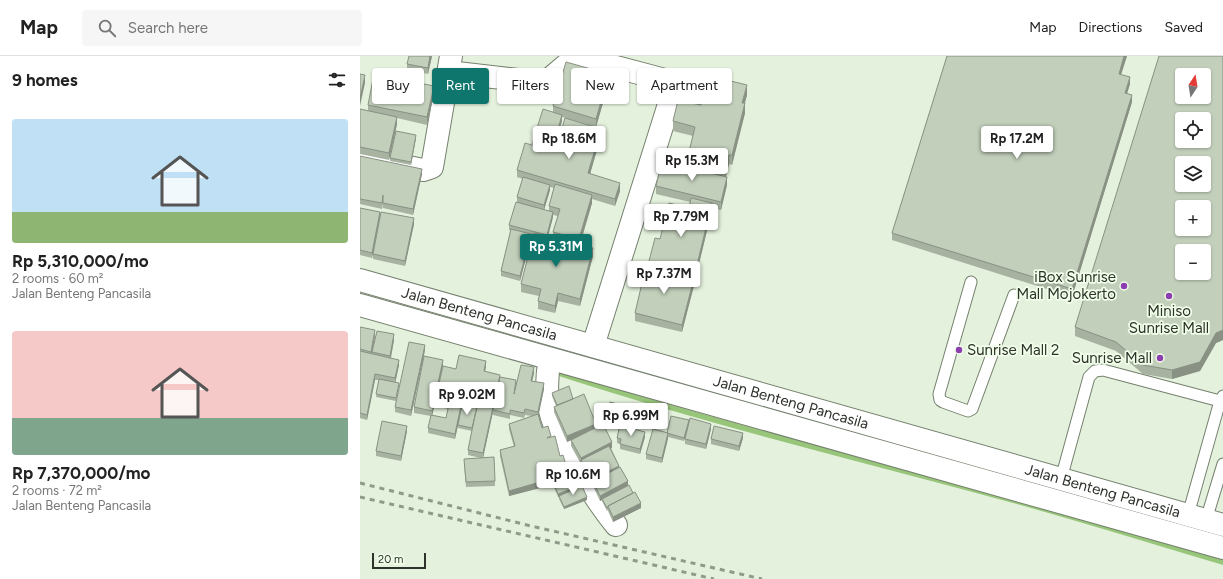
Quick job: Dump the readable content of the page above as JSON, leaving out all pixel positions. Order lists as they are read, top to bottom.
{
  "streets": {
    "street": ["Jalan Benteng Pancasila"]
  },
  "places": [
    "iBox Sunrise Mall Mojokerto",
    "Miniso Sunrise Mall",
    "Sunrise Mall 2",
    "Sunrise Mall"
  ],
  "scale_bar": "20 m",
  "north": "top",
  "page": {
    "header": "Map",
    "search": "Search here",
    "nav": ["Map", "Directions", "Saved"],
    "heading": "9 homes",
    "map_buttons": ["+", "−"],
    "chip": [
      "Buy",
      "Rent",
      "Filters",
      "New",
      "Apartment"
    ],
    "list": [
      {
        "name": "Rp 5,310,000/mo",
        "note": "2 rooms · 60 m² · Jalan Benteng Pancasila"
      },
      {
        "name": "Rp 7,370,000/mo",
        "note": "2 rooms · 72 m² · Jalan Benteng Pancasila"
      }
    ],
    "price": [
      "Rp 18.6M",
      "Rp 17.2M",
      "Rp 15.3M",
      "Rp 7.79M",
      "Rp 5.31M",
      "Rp 7.37M",
      "Rp 9.02M",
      "Rp 6.99M",
      "Rp 10.6M"
    ],
    "scale": "20 m"
  }
}
